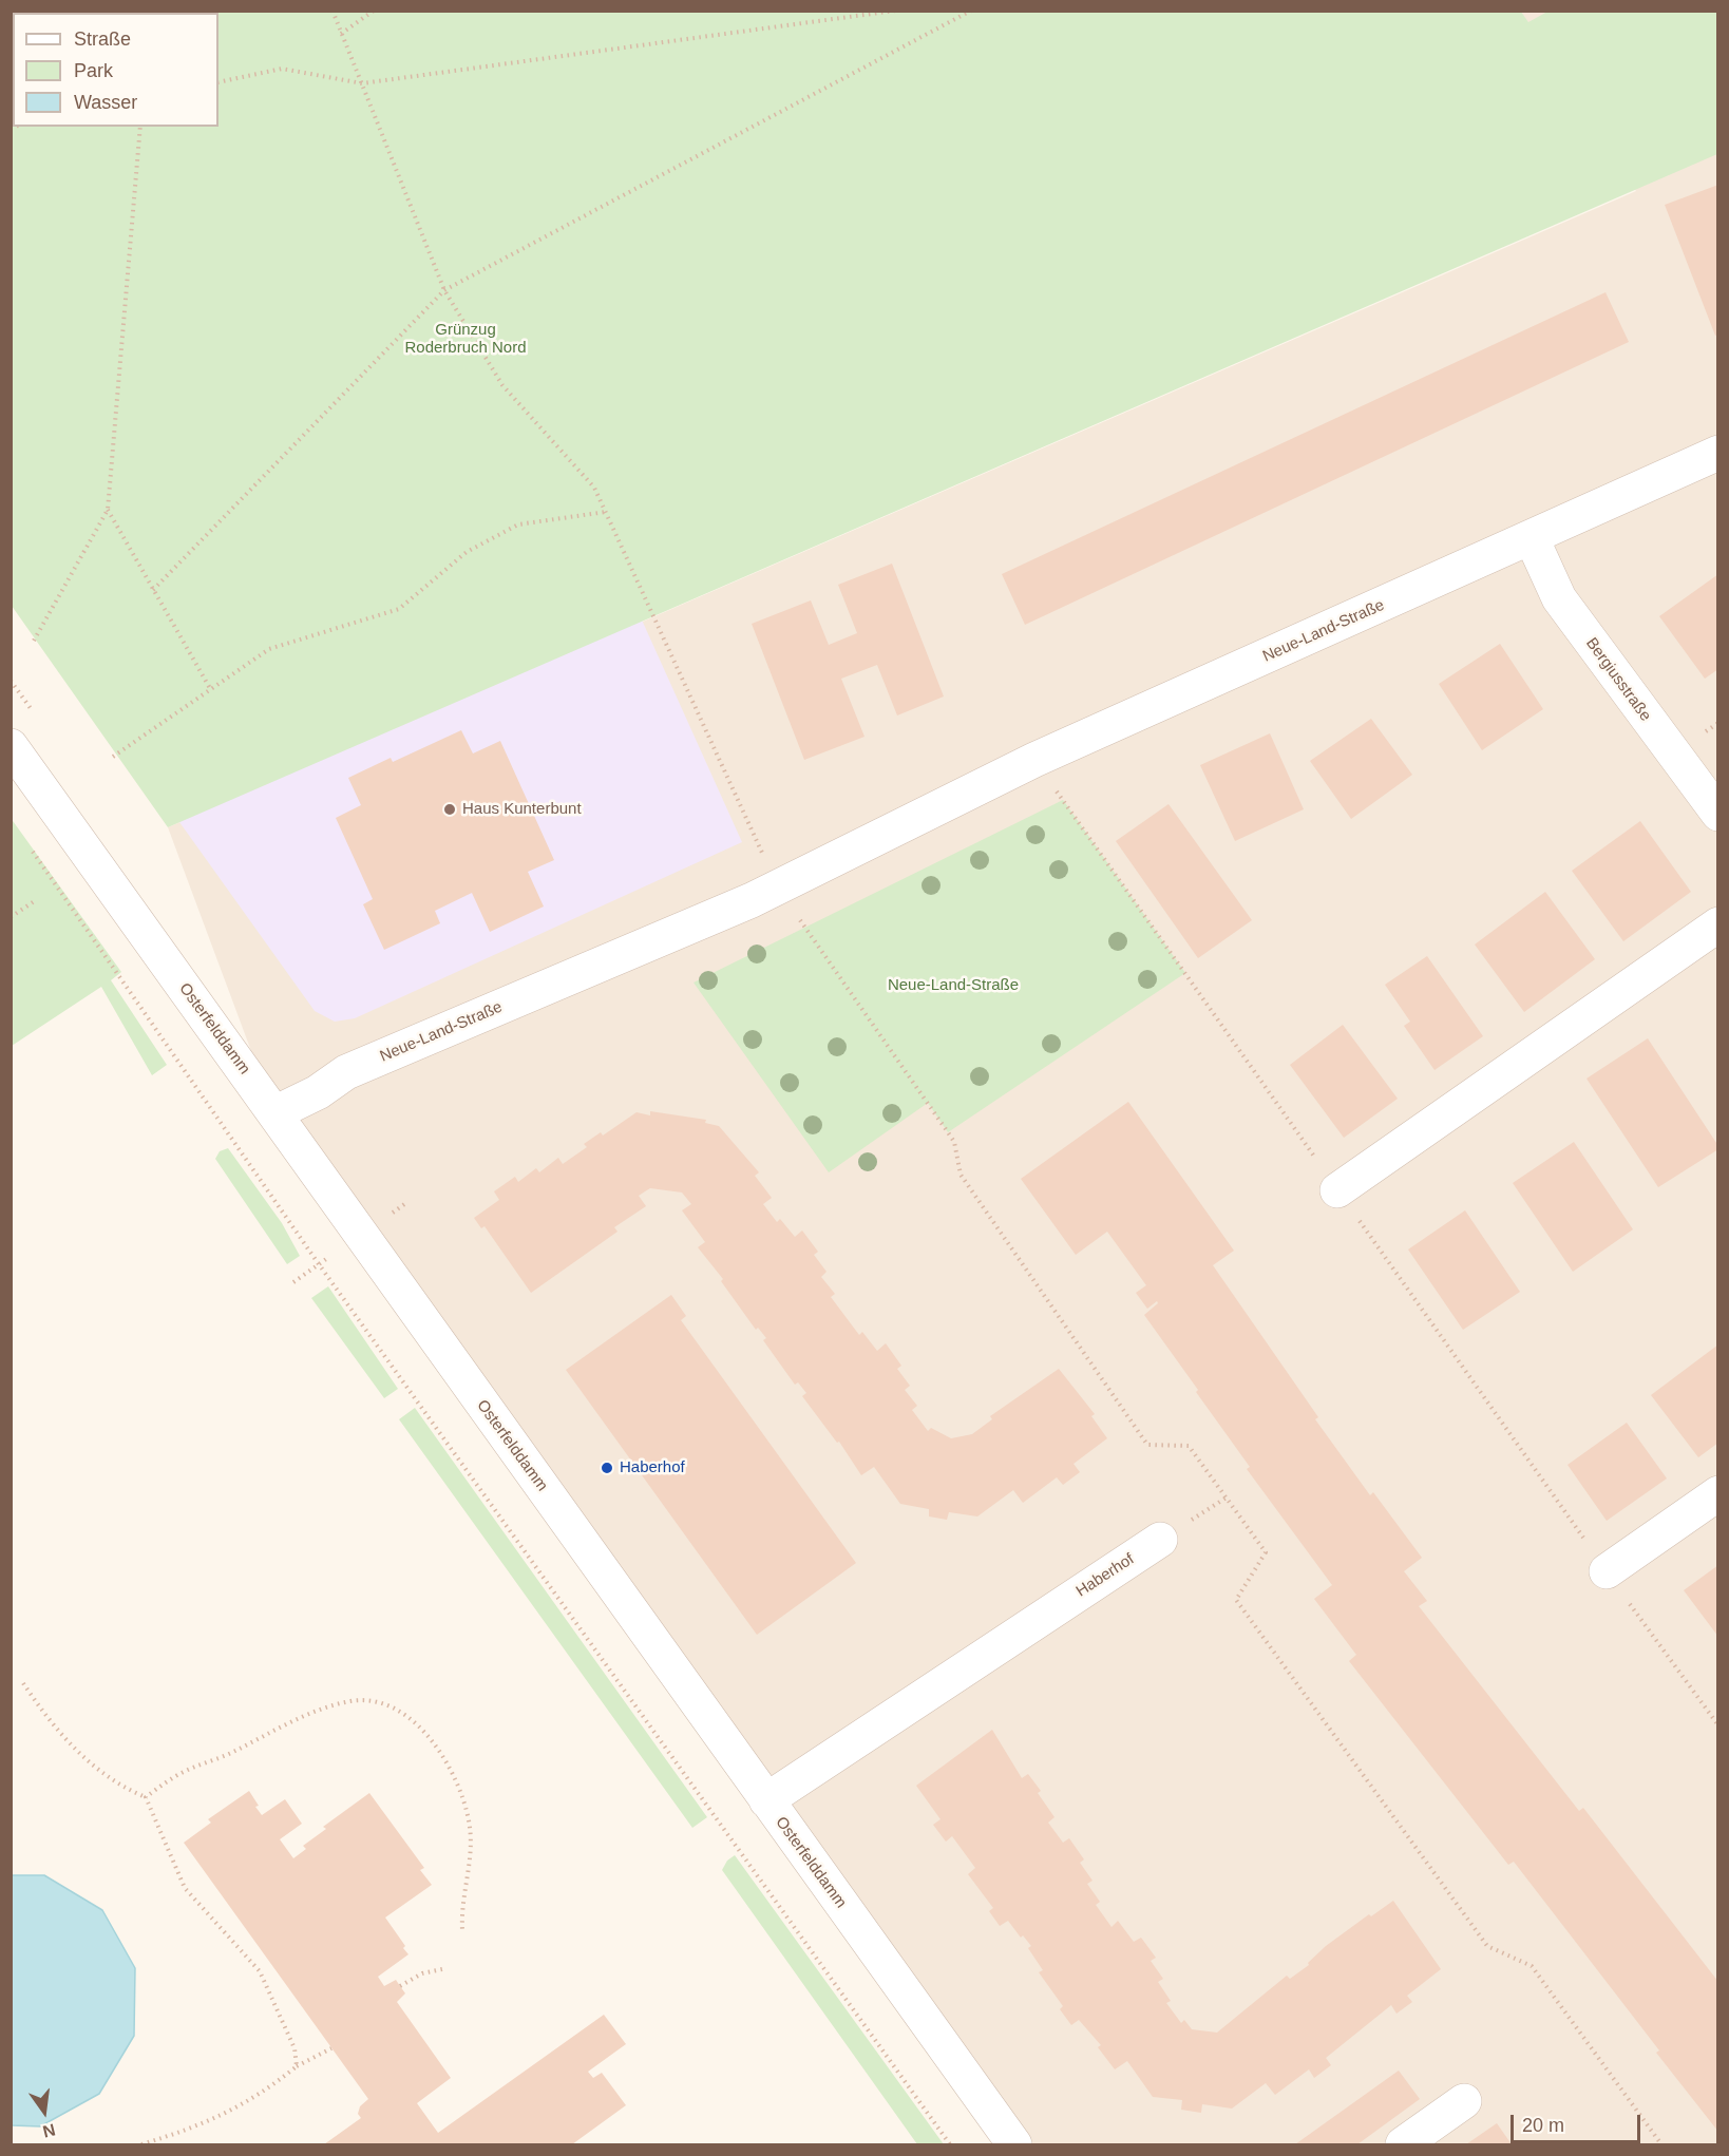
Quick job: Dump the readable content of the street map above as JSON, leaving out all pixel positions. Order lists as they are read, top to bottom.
{
  "streets": {
    "street": [
      "Neue-Land-Straße",
      "Bergiusstraße",
      "Osterfelddamm",
      "Haberhof"
    ]
  },
  "crossings": [
    ["Neue-Land-Straße", "Bergiusstraße"],
    ["Neue-Land-Straße", "Osterfelddamm"],
    ["Osterfelddamm", "Haberhof"]
  ],
  "parks": ["Grünzug Roderbruch Nord", "Neue-Land-Straße"],
  "places": ["Haus Kunterbunt", "Haberhof"],
  "legend": ["Straße", "Park", "Wasser"],
  "scale_bar": "20 m",
  "north": "bottom"
}
